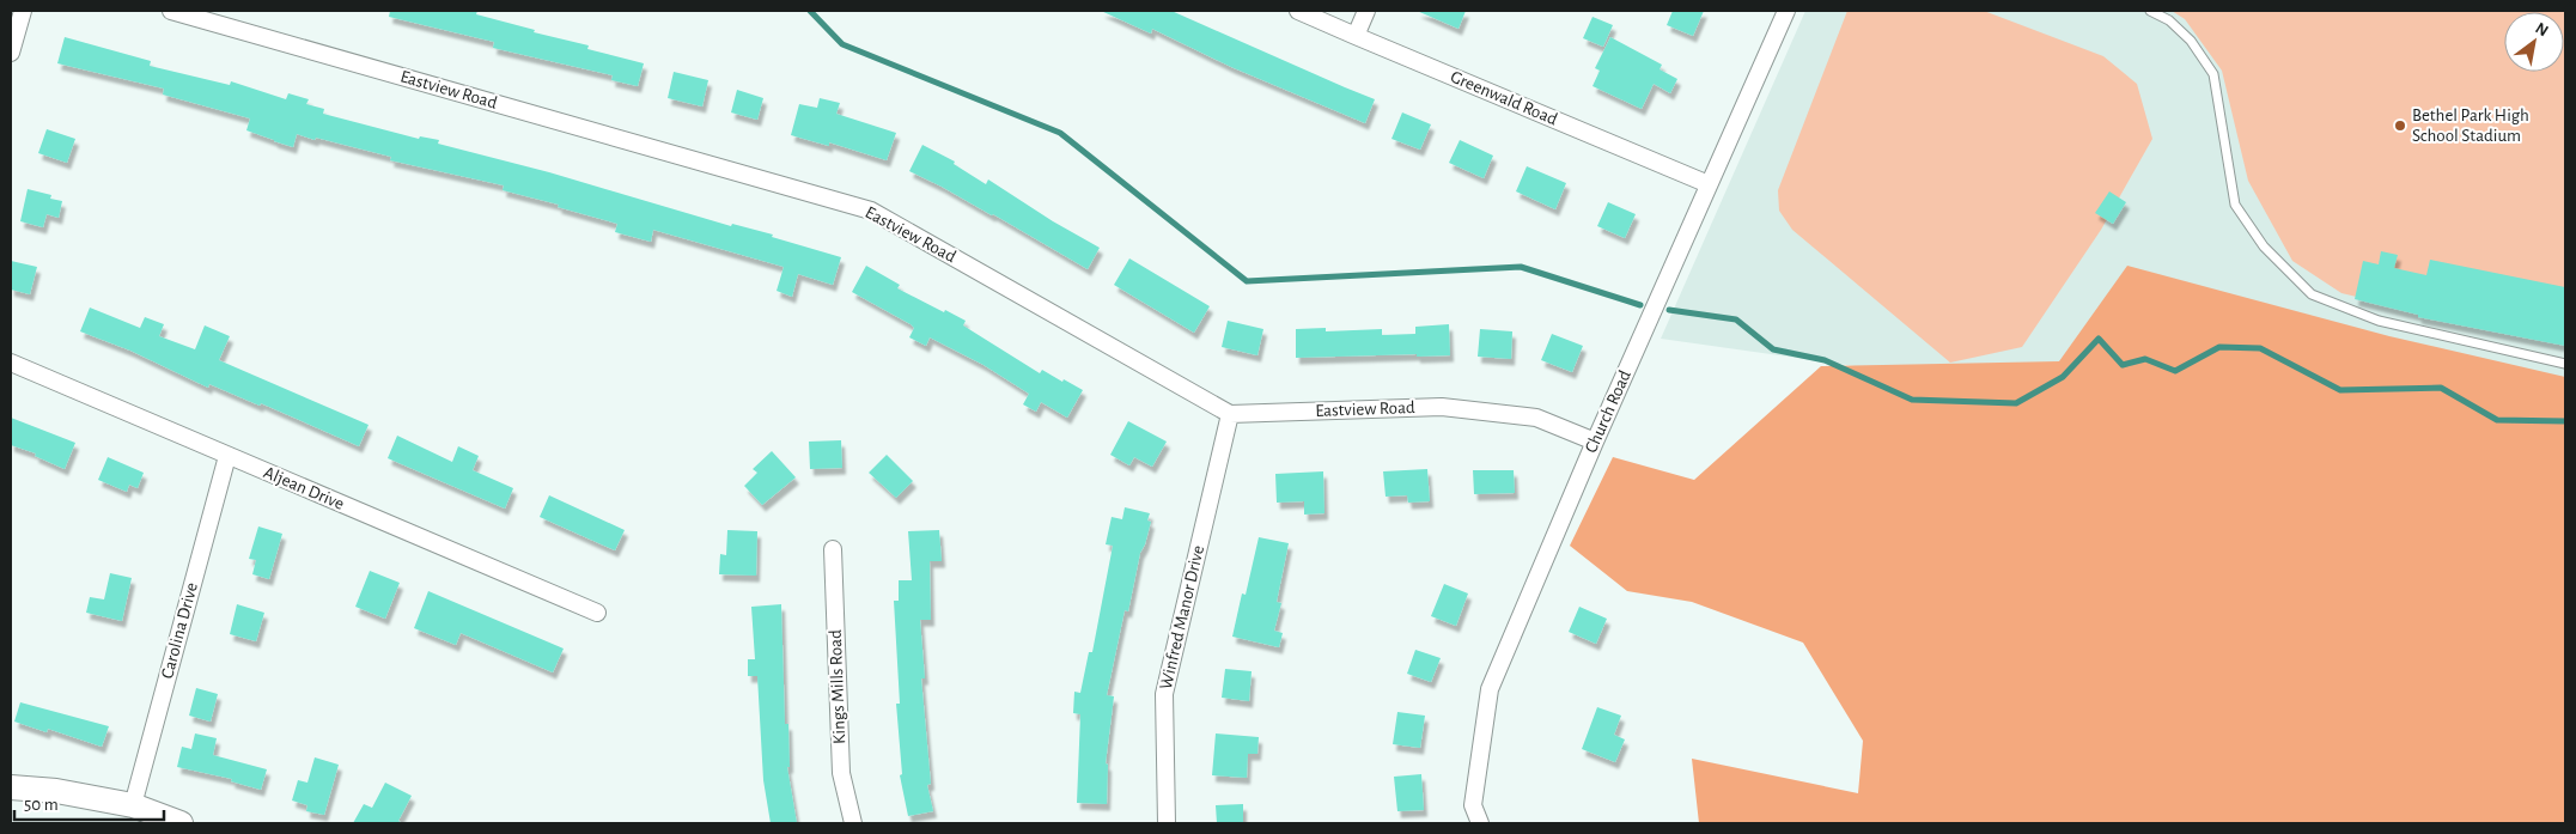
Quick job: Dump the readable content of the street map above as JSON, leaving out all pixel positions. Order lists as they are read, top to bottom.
{
  "streets": {
    "street": [
      "Eastview Road",
      "Greenwald Road",
      "Church Road",
      "Aljean Drive",
      "Winfred Manor Drive",
      "Carolina Drive",
      "Kings Mills Road"
    ]
  },
  "crossings": [
    ["Eastview Road", "Church Road"],
    ["Eastview Road", "Winfred Manor Drive"],
    ["Greenwald Road", "Church Road"],
    ["Aljean Drive", "Carolina Drive"]
  ],
  "places": ["Bethel Park High School Stadium"],
  "scale_bar": "50 m",
  "north": "top right"
}
